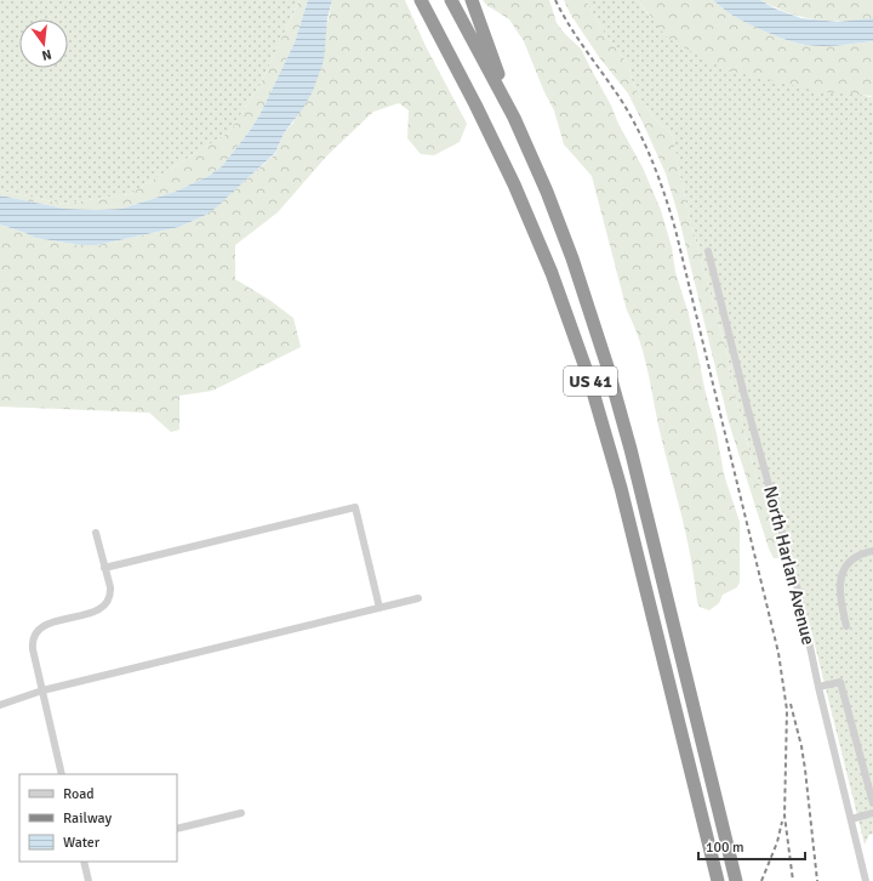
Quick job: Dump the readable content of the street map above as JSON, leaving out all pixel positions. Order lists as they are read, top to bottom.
{
  "streets": {
    "highway": ["US 41"],
    "street": ["North Harlan Avenue"]
  },
  "legend": ["Road", "Railway", "Water"],
  "scale_bar": "100 m",
  "north": "bottom"
}
